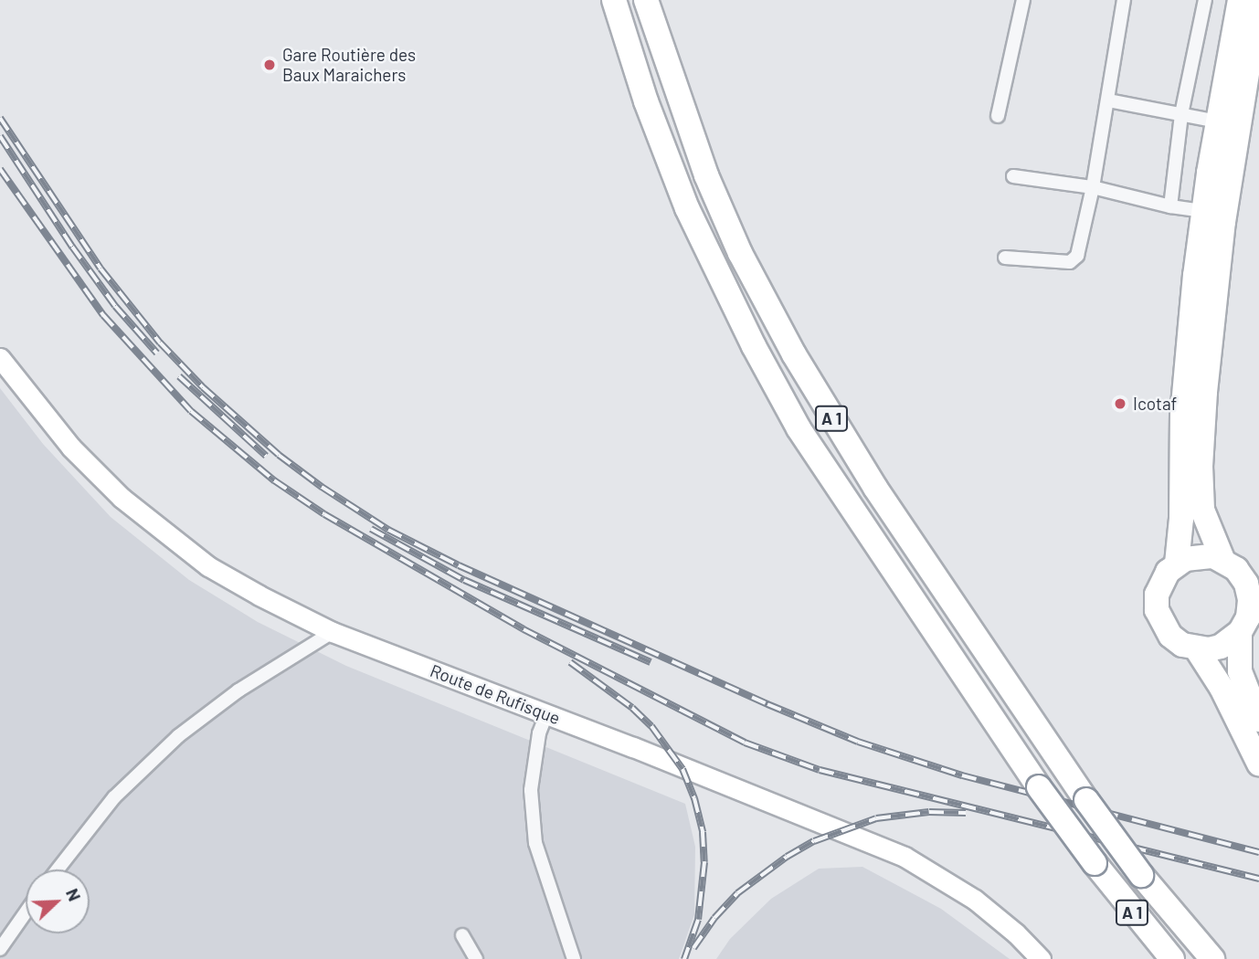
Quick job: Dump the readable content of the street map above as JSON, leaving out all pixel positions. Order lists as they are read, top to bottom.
{
  "streets": {
    "highway": ["A 1"],
    "main road": ["Route de Rufisque"]
  },
  "places": ["Gare Routière des Baux Maraichers", "Icotaf"],
  "north": "top right"
}
